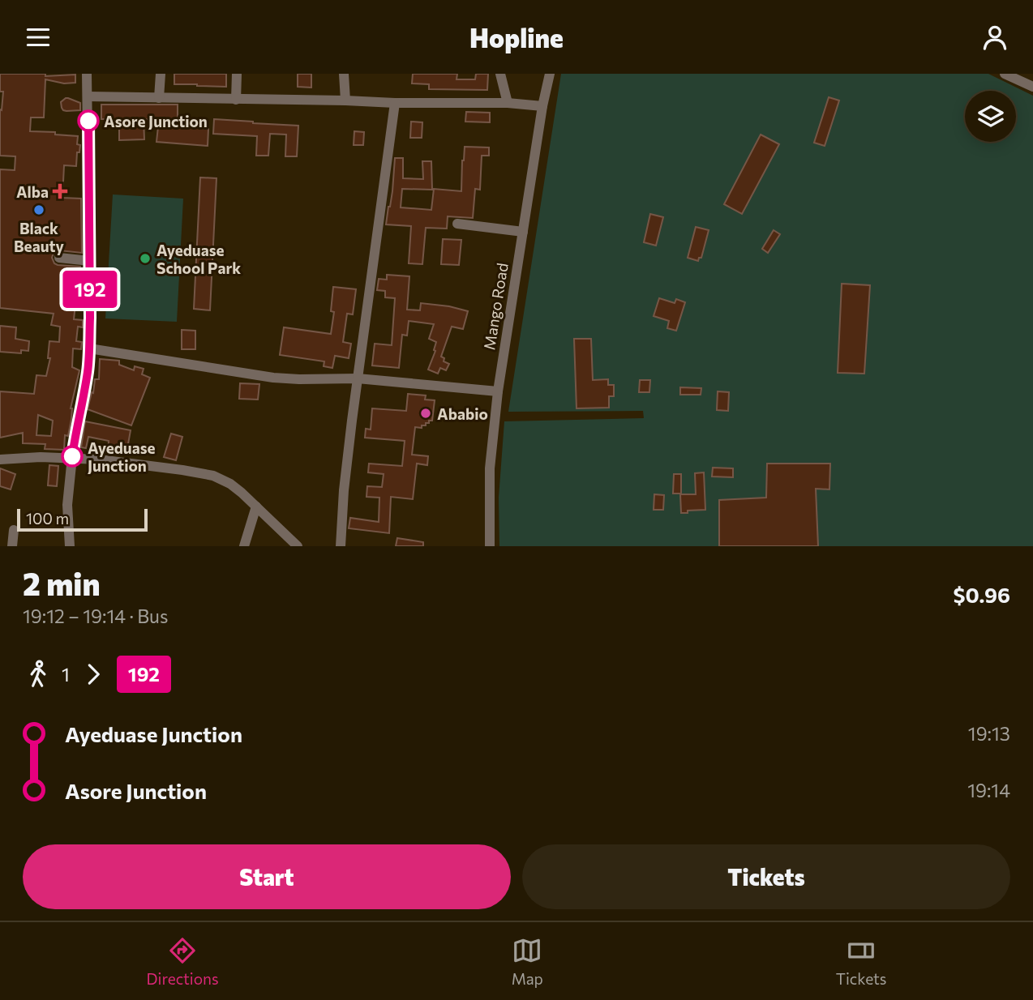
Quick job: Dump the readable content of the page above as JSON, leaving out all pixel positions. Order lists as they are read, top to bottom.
{
  "streets": {
    "street": ["Mango Road"]
  },
  "places": {
    "other": [
      "Asore Junction",
      "Black Beauty",
      "Ayeduase School Park",
      "Ababio",
      "Ayeduase Junction"
    ],
    "health": ["Alba"]
  },
  "lines": ["bus line 192"],
  "scale_bar": "100 m",
  "page": {
    "header": "Hopline",
    "on_map": "192",
    "scale": "100 m",
    "heading": ["2 min", "19:12 – 19:14 · Bus", "$0.96"],
    "legs": ["1", "192"],
    "list": [
      {
        "name": "Ayeduase Junction",
        "value": "19:13"
      },
      {
        "name": "Asore Junction",
        "value": "19:14"
      }
    ],
    "buttons": ["Start", "Tickets"],
    "tabs": ["Directions", "Map", "Tickets"]
  }
}
